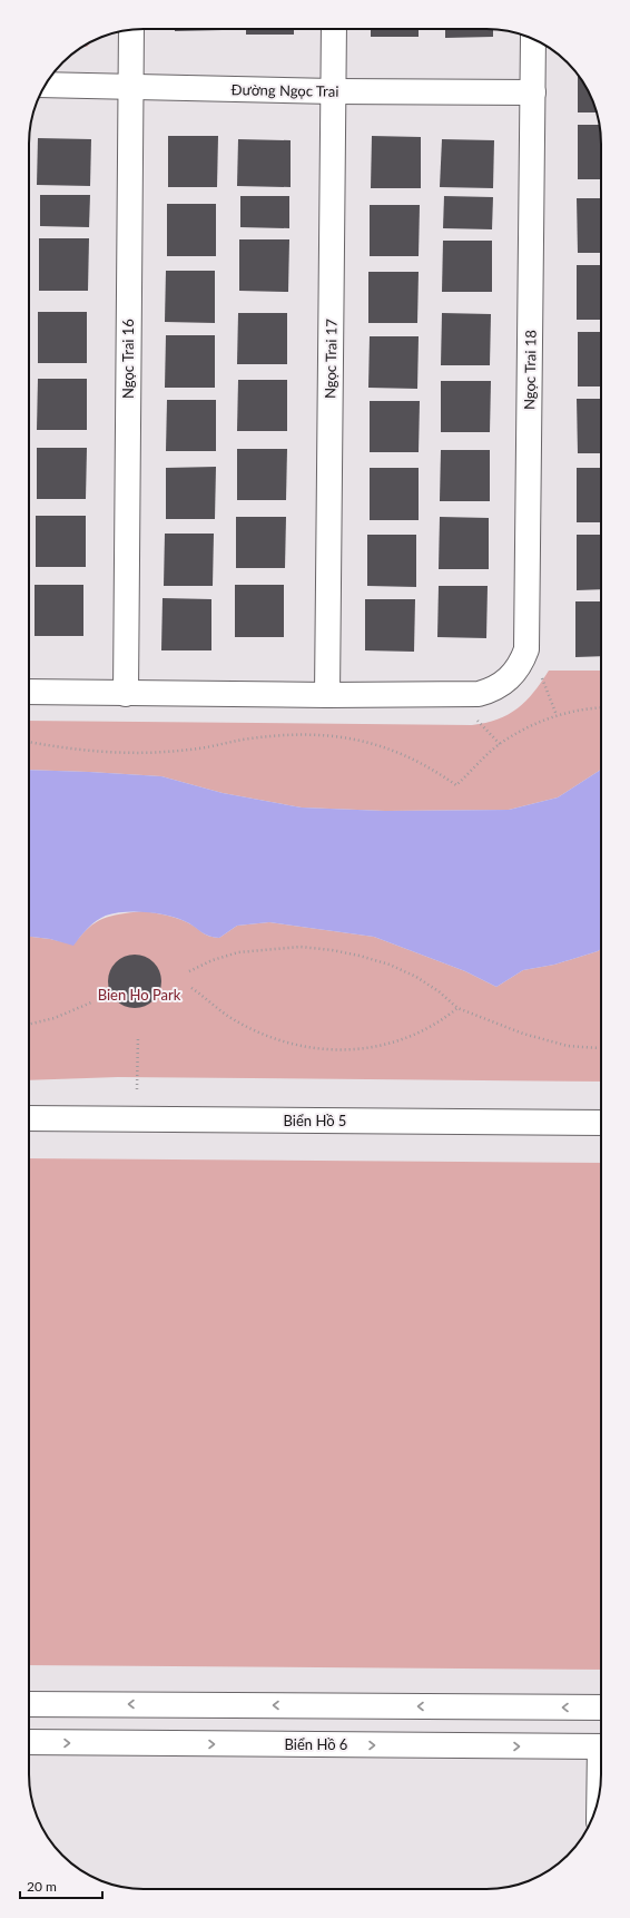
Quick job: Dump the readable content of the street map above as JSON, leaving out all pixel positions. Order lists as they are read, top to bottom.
{
  "streets": {
    "street": [
      "Đường Ngọc Trai",
      "Ngọc Trai 16",
      "Ngọc Trai 17",
      "Ngọc Trai 18",
      "Biển Hồ 5",
      "Biển Hồ 6"
    ]
  },
  "crossings": [
    ["Đường Ngọc Trai", "Ngọc Trai 16"],
    ["Đường Ngọc Trai", "Ngọc Trai 17"],
    ["Đường Ngọc Trai", "Ngọc Trai 18"],
    ["Ngọc Trai 17", "Ngọc Trai 18"]
  ],
  "parks": ["Bien Ho Park"],
  "scale_bar": "20 m"
}
